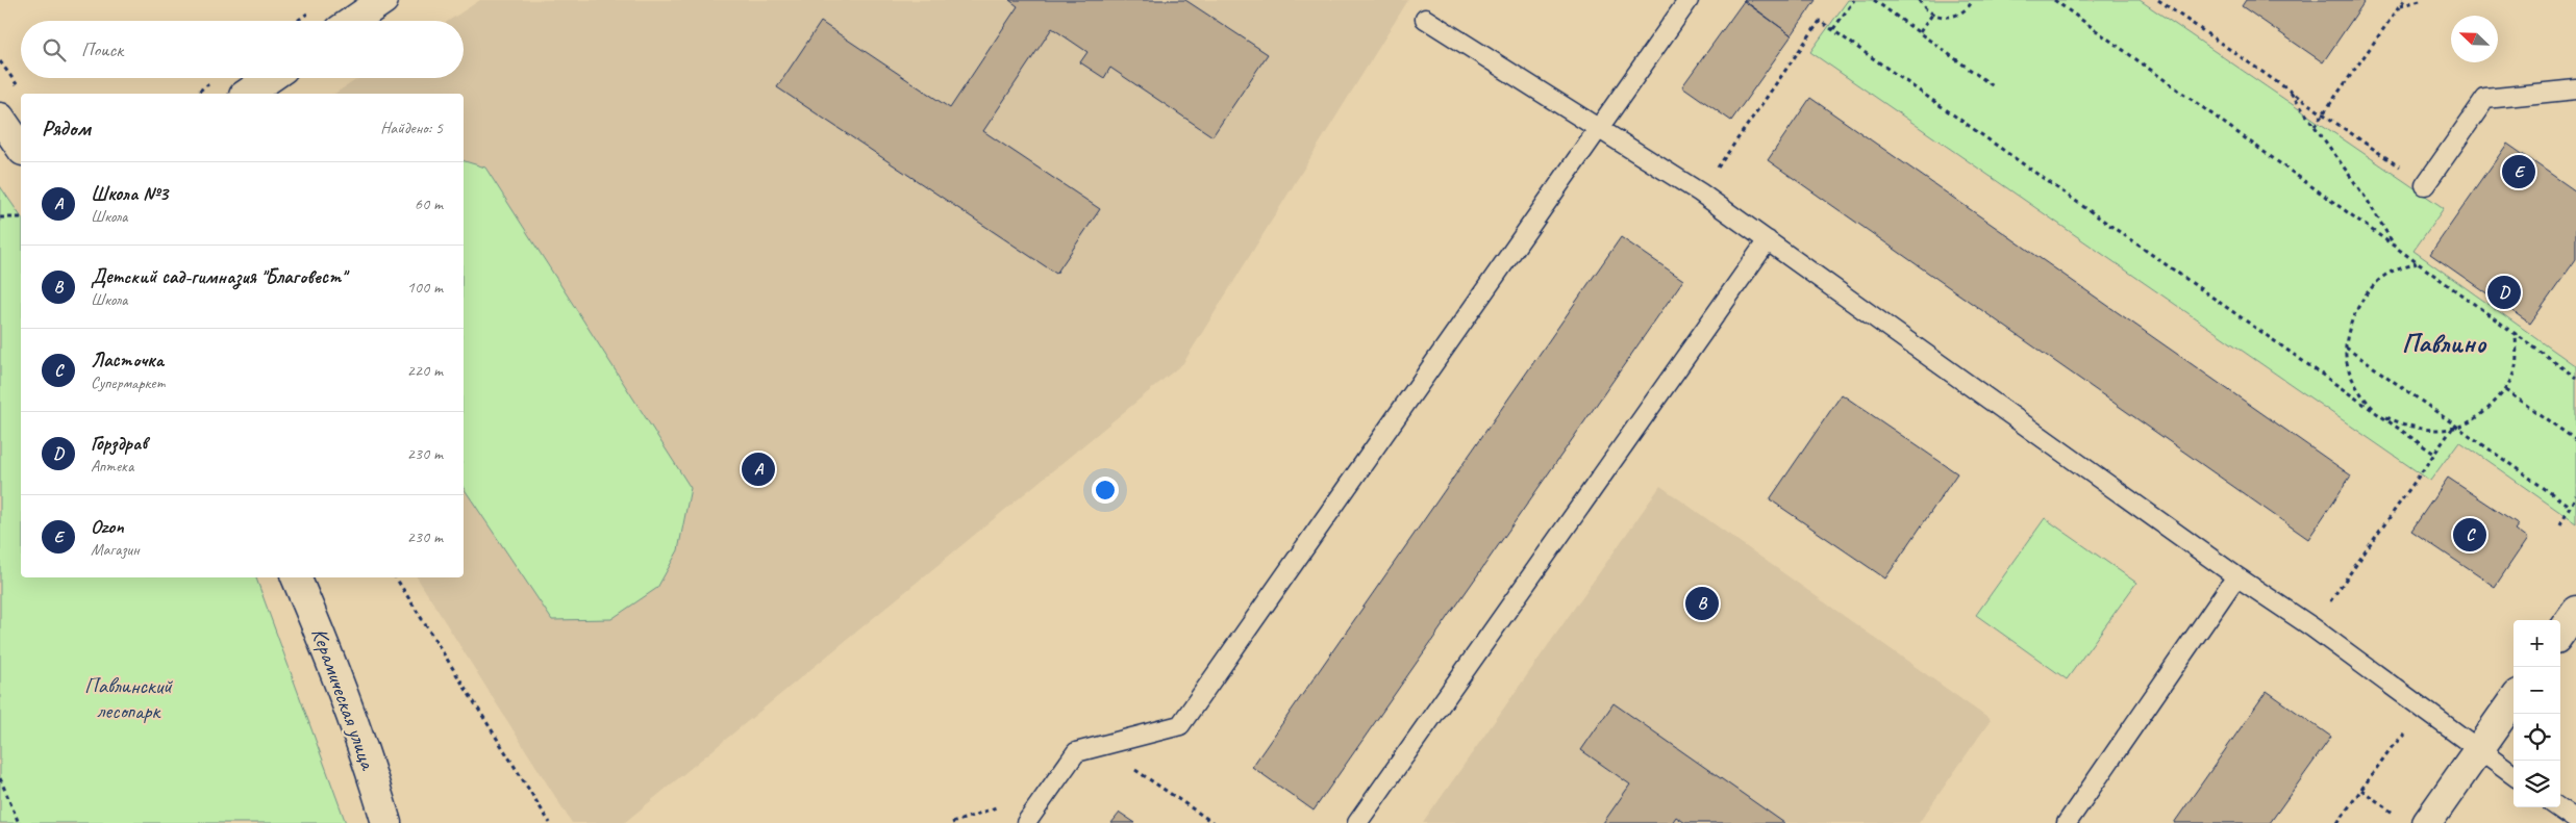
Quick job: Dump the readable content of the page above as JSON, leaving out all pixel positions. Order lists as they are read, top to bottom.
{
  "streets": {
    "street": ["Керамическая улица"]
  },
  "districts": ["Павлино"],
  "parks": ["Павлинский лесопарк"],
  "north": "top left",
  "page": {
    "search": "Поиск",
    "heading": ["Рядом", "Найдено: 5"],
    "pins": [
      "E",
      "D",
      "A",
      "C",
      "B"
    ],
    "list": [
      {
        "mark": "A",
        "name": "Школа №3",
        "note": "Школа",
        "value": "60 m"
      },
      {
        "mark": "B",
        "name": "Детский сад-гимназия \"Благовест\"",
        "note": "Школа",
        "value": "100 m"
      },
      {
        "mark": "C",
        "name": "Ласточка",
        "note": "Супермаркет",
        "value": "220 m"
      },
      {
        "mark": "D",
        "name": "Горздрав",
        "note": "Аптека",
        "value": "230 m"
      },
      {
        "mark": "E",
        "name": "Ozon",
        "note": "Магазин",
        "value": "230 m"
      }
    ],
    "map_buttons": ["+", "−"]
  }
}
